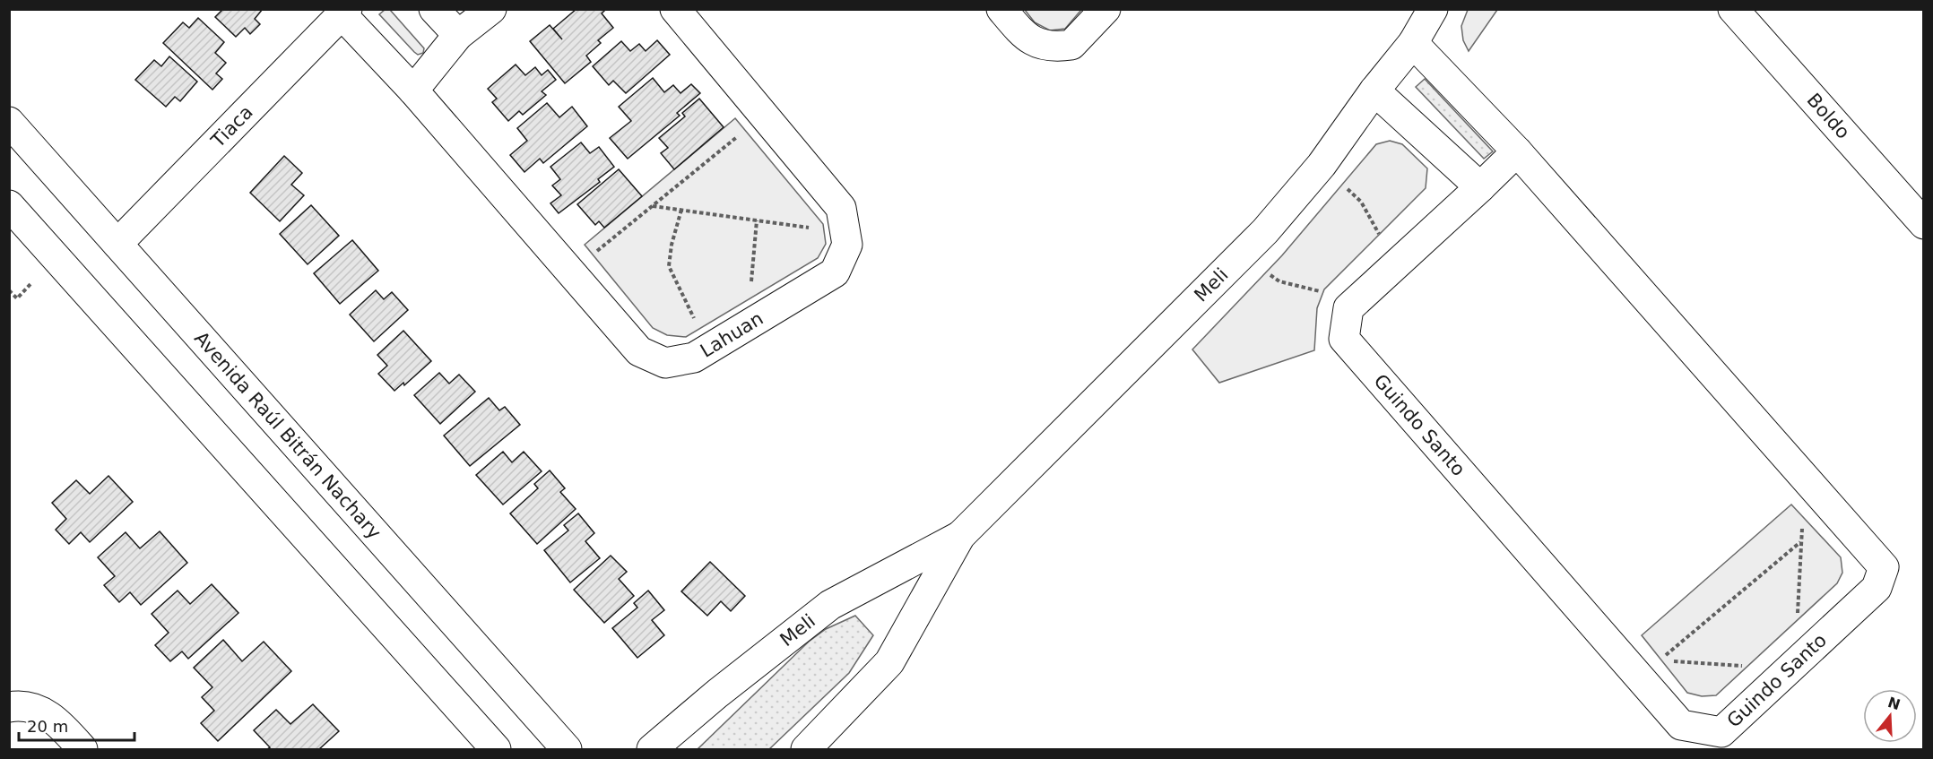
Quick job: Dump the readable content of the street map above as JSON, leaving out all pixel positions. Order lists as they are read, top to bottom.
{
  "streets": {
    "street": [
      "Boldo",
      "Tiaca",
      "Meli",
      "Lahuan",
      "Guindo Santo",
      "Avenida Raúl Bitrán Nachary"
    ]
  },
  "crossings": [
    ["Tiaca", "Lahuan"],
    ["Tiaca", "Avenida Raúl Bitrán Nachary"],
    ["Meli", "Guindo Santo"]
  ],
  "scale_bar": "20 m",
  "north": "top"
}
